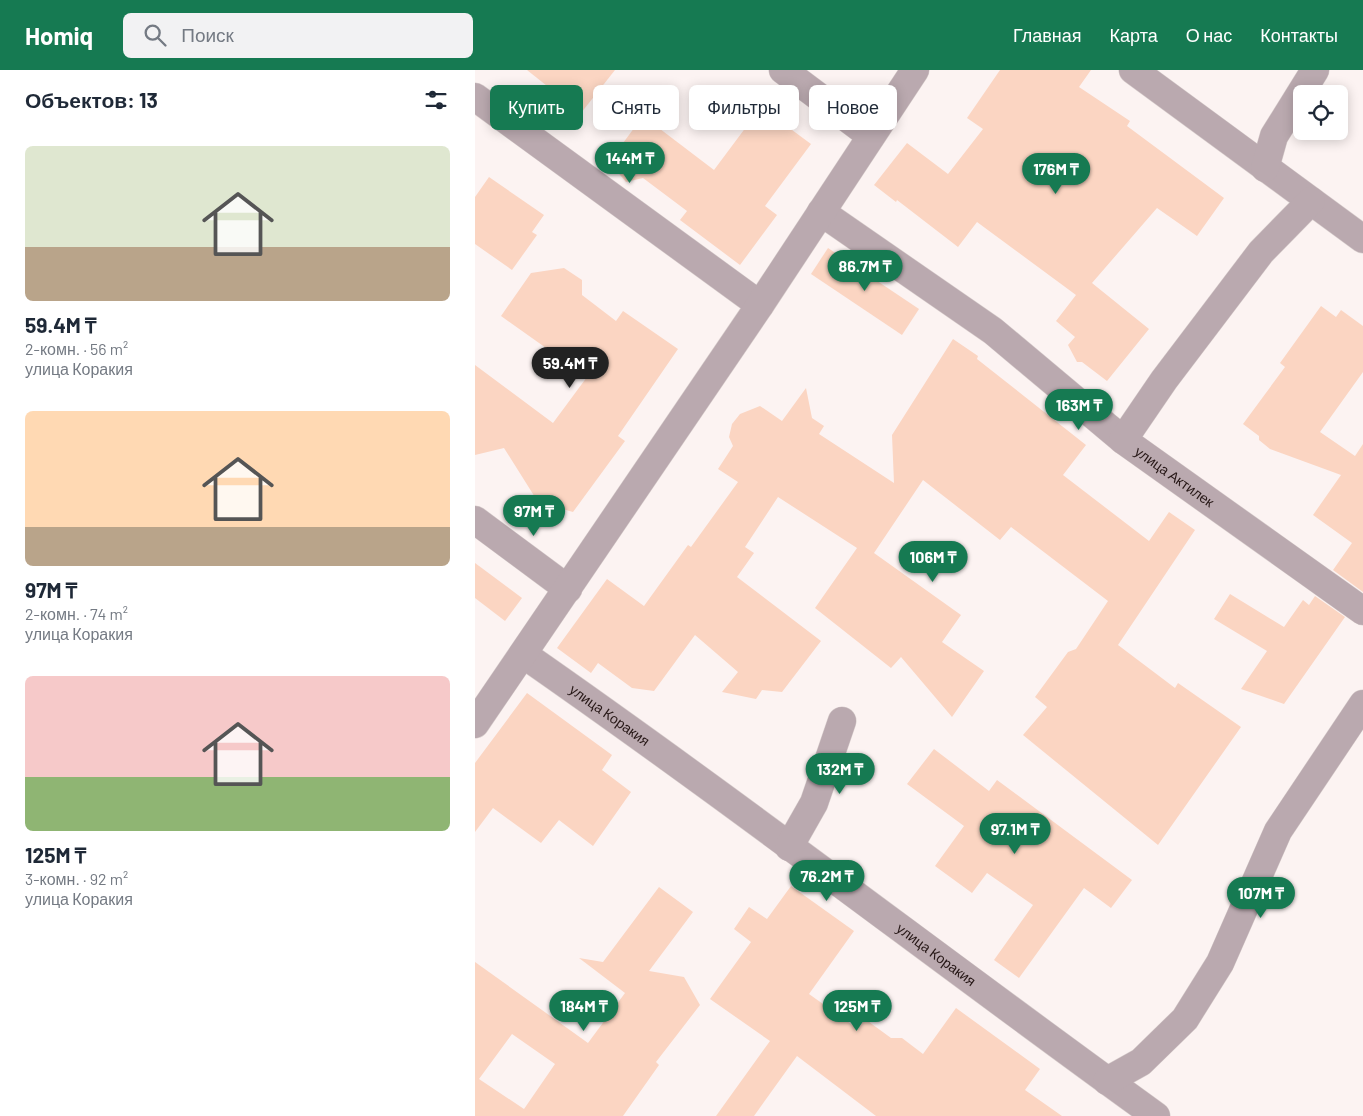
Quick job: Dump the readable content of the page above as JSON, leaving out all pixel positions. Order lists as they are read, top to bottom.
{
  "streets": {
    "street": ["улица Актилек", "улица Коракия"]
  },
  "page": {
    "header": "Homiq",
    "search": "Поиск",
    "nav": [
      "Главная",
      "Карта",
      "О нас",
      "Контакты"
    ],
    "heading": "Объектов: 13",
    "chip": [
      "Купить",
      "Снять",
      "Фильтры",
      "Новое"
    ],
    "list": [
      {
        "name": "59.4M ₸",
        "note": "2-комн. · 56 m² · улица Коракия"
      },
      {
        "name": "97M ₸",
        "note": "2-комн. · 74 m² · улица Коракия"
      },
      {
        "name": "125M ₸",
        "note": "3-комн. · 92 m² · улица Коракия"
      }
    ],
    "price": [
      "144M ₸",
      "176M ₸",
      "86.7M ₸",
      "59.4M ₸",
      "163M ₸",
      "97M ₸",
      "106M ₸",
      "132M ₸",
      "97.1M ₸",
      "76.2M ₸",
      "107M ₸",
      "184M ₸",
      "125M ₸"
    ]
  }
}
